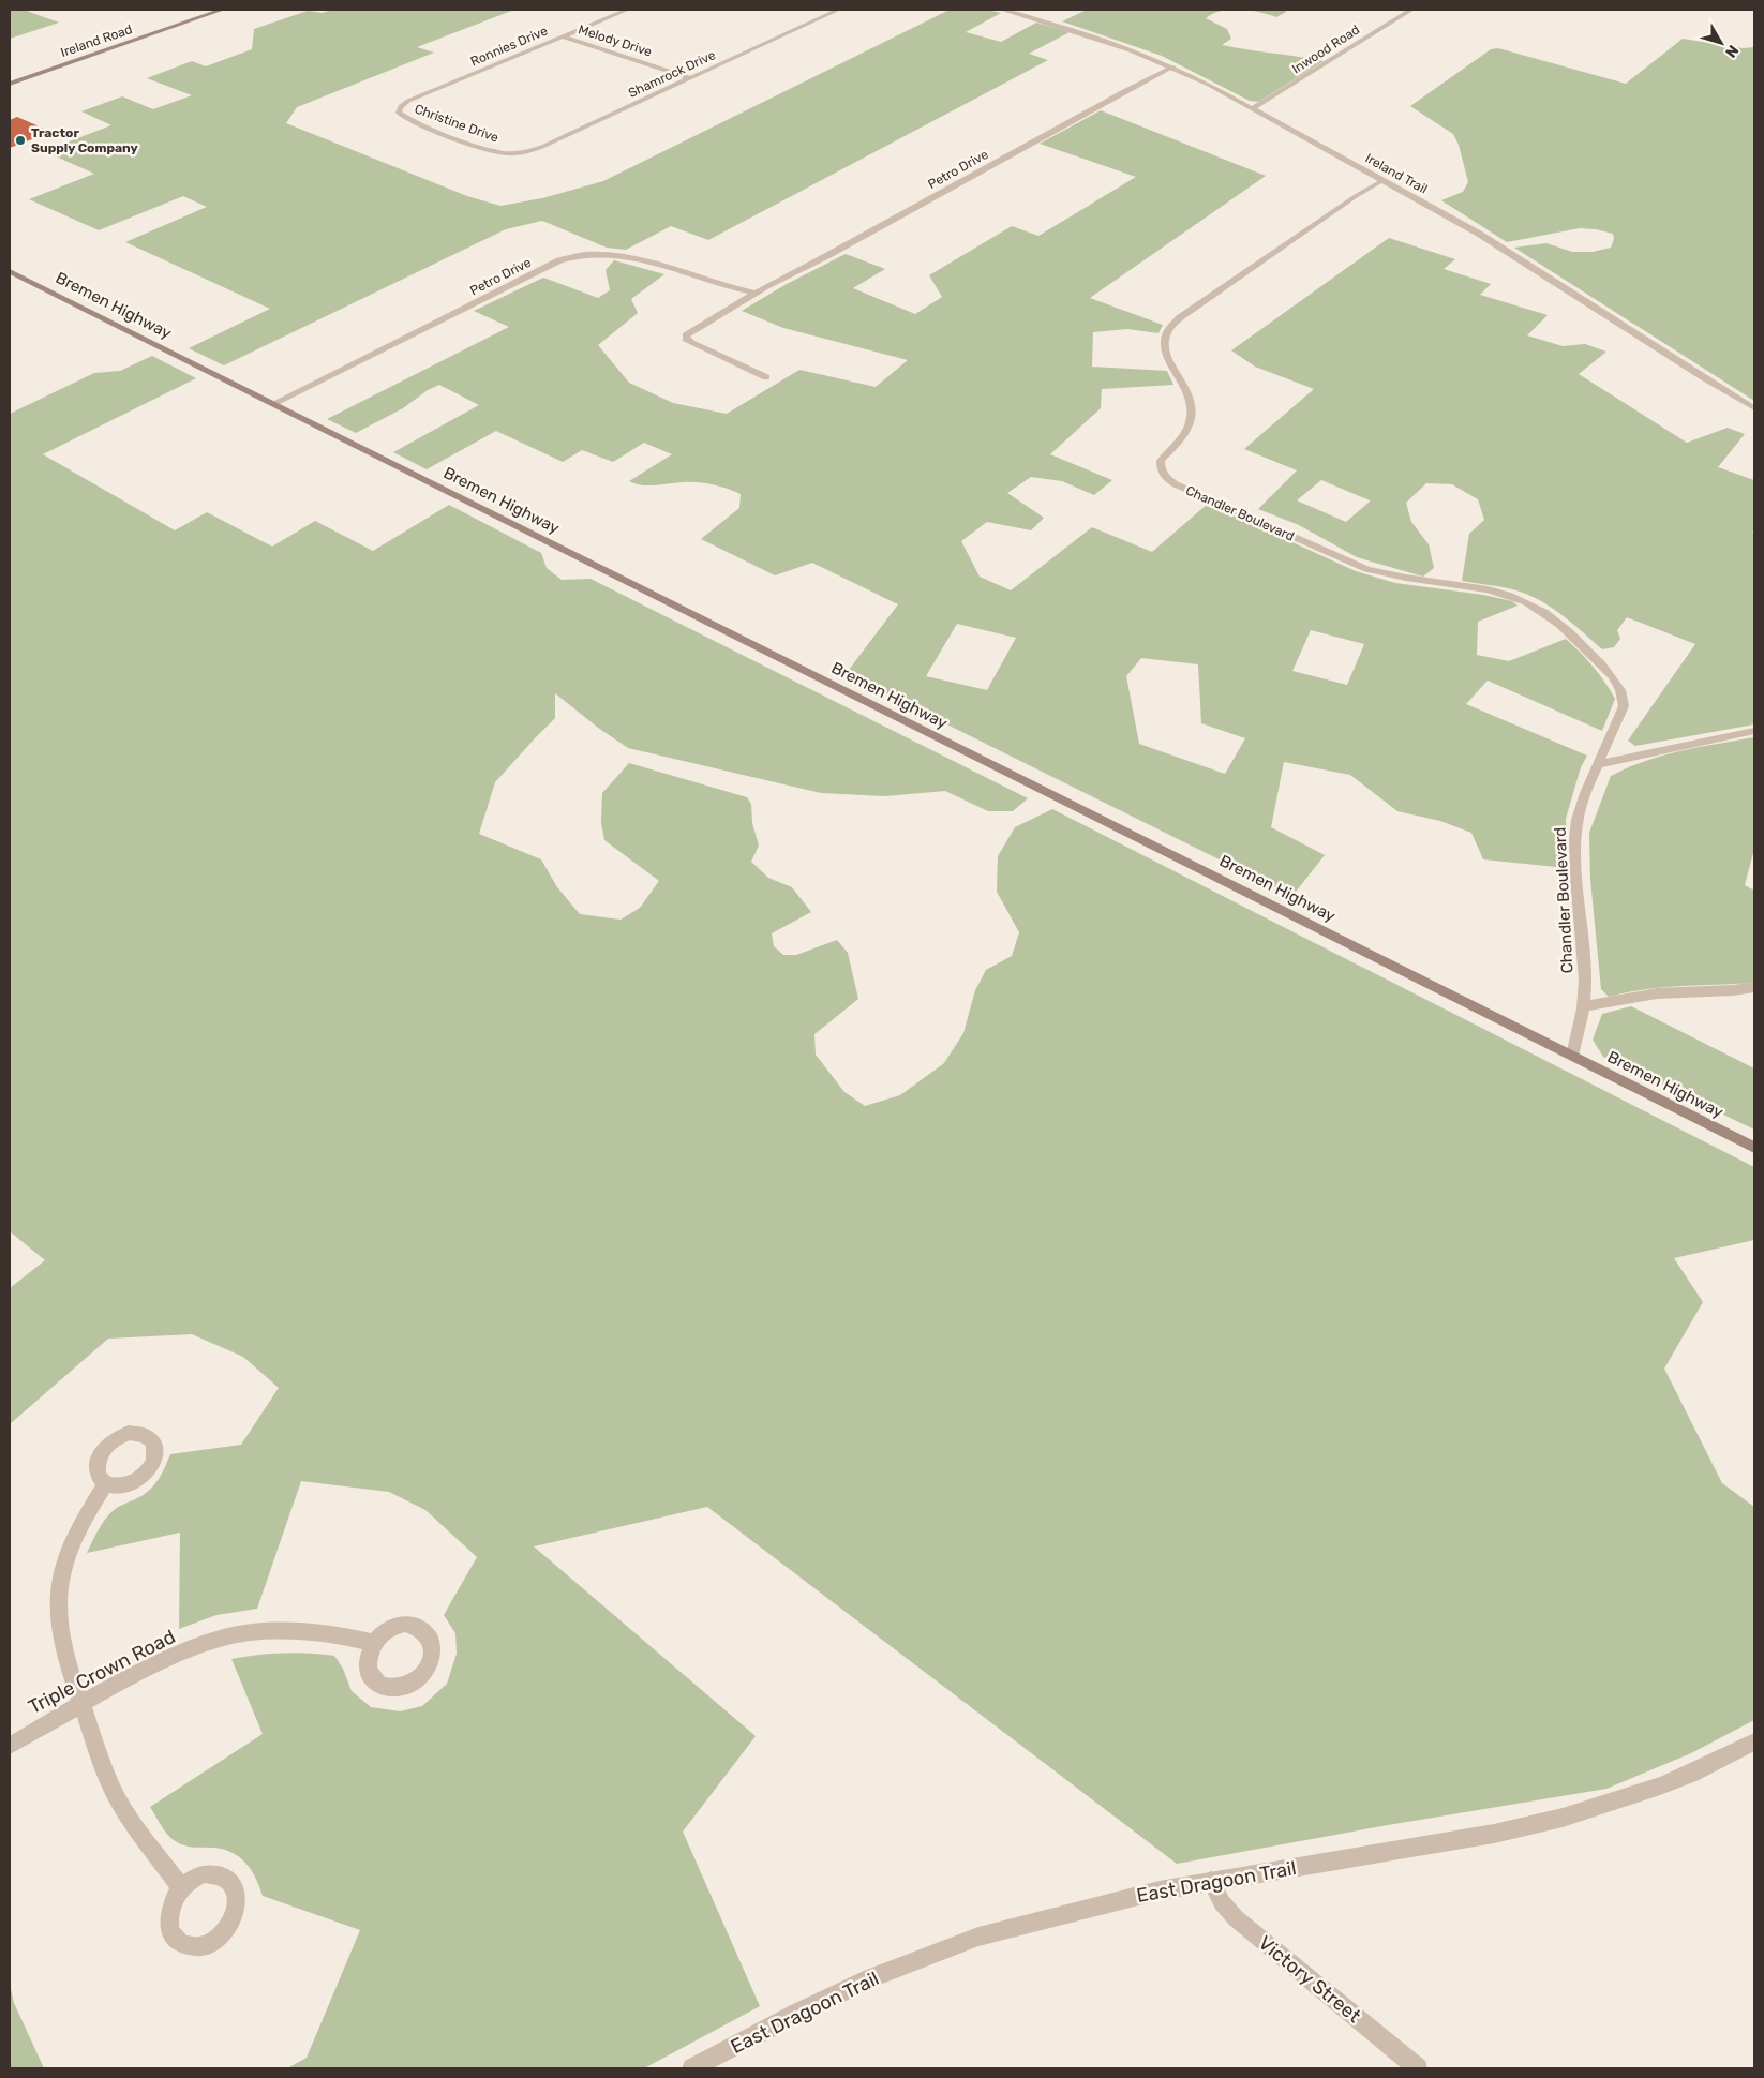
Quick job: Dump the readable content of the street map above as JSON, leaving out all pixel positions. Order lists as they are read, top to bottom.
{
  "streets": {
    "main road": ["Ireland Road", "Bremen Highway"],
    "street": [
      "Melody Drive",
      "Ronnies Drive",
      "Inwood Road",
      "Shamrock Drive",
      "Christine Drive",
      "Petro Drive",
      "Ireland Trail",
      "Chandler Boulevard",
      "Triple Crown Road",
      "East Dragoon Trail",
      "Victory Street"
    ]
  },
  "crossings": [
    ["Melody Drive", "Ronnies Drive"],
    ["Melody Drive", "Shamrock Drive"],
    ["Ronnies Drive", "Christine Drive"],
    ["Inwood Road", "Ireland Trail"],
    ["Shamrock Drive", "Christine Drive"],
    ["Petro Drive", "Ireland Trail"],
    ["Petro Drive", "Bremen Highway"],
    ["Ireland Trail", "Chandler Boulevard"],
    ["Bremen Highway", "Chandler Boulevard"],
    ["East Dragoon Trail", "Victory Street"]
  ],
  "places": ["Tractor Supply Company"],
  "north": "bottom right"
}
